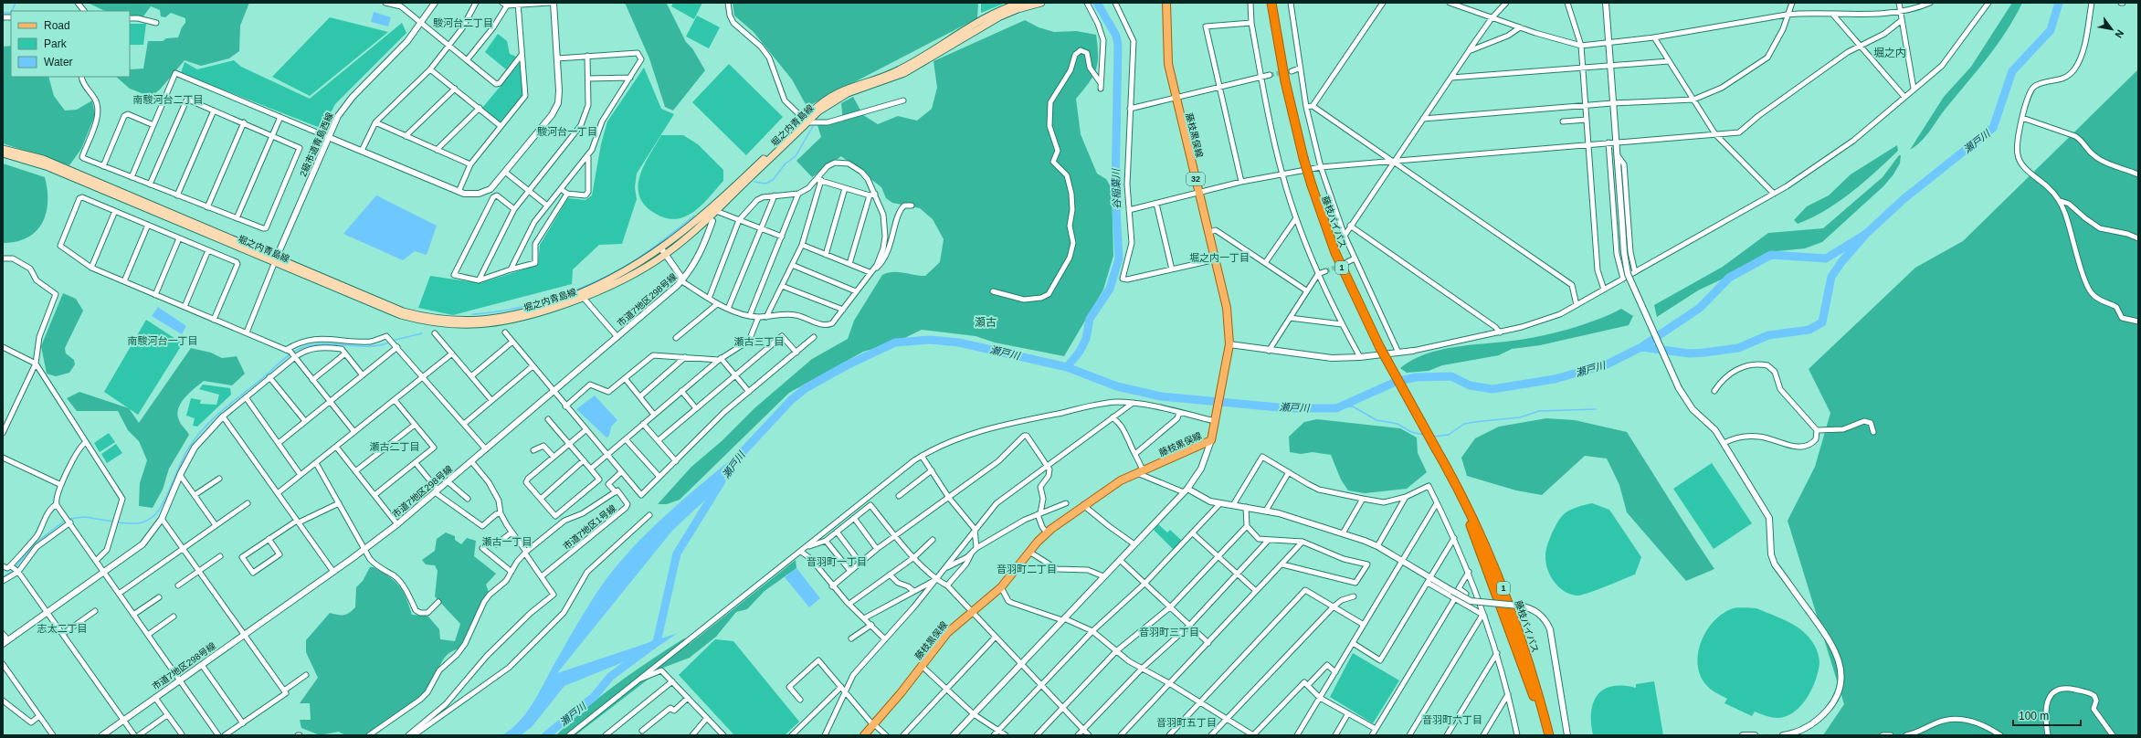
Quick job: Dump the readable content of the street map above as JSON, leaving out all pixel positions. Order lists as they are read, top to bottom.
{
  "streets": {
    "highway": ["藤枝バイパス", "1"],
    "main road": ["堀之内青島線", "藤枝黒俣線", "32"],
    "street": ["2級市道青島西線", "市道7地区298号線", "市道7地区1号線"]
  },
  "crossings": [
    ["堀之内青島線", "2級市道青島西線"],
    ["藤枝バイパス", "1"]
  ],
  "districts": [
    "駿河台二丁目",
    "堀之内",
    "南駿河台二丁目",
    "駿河台一丁目",
    "堀之内一丁目",
    "瀬古",
    "南駿河台一丁目",
    "瀬古三丁目",
    "瀬古二丁目",
    "瀬古一丁目",
    "音羽町一丁目",
    "音羽町二丁目",
    "志太二丁目",
    "音羽町三丁目",
    "音羽町六丁目",
    "音羽町五丁目"
  ],
  "water": ["瀬戸川", "谷稲葉川"],
  "legend": ["Road", "Park", "Water"],
  "scale_bar": "100 m",
  "north": "bottom right"
}
